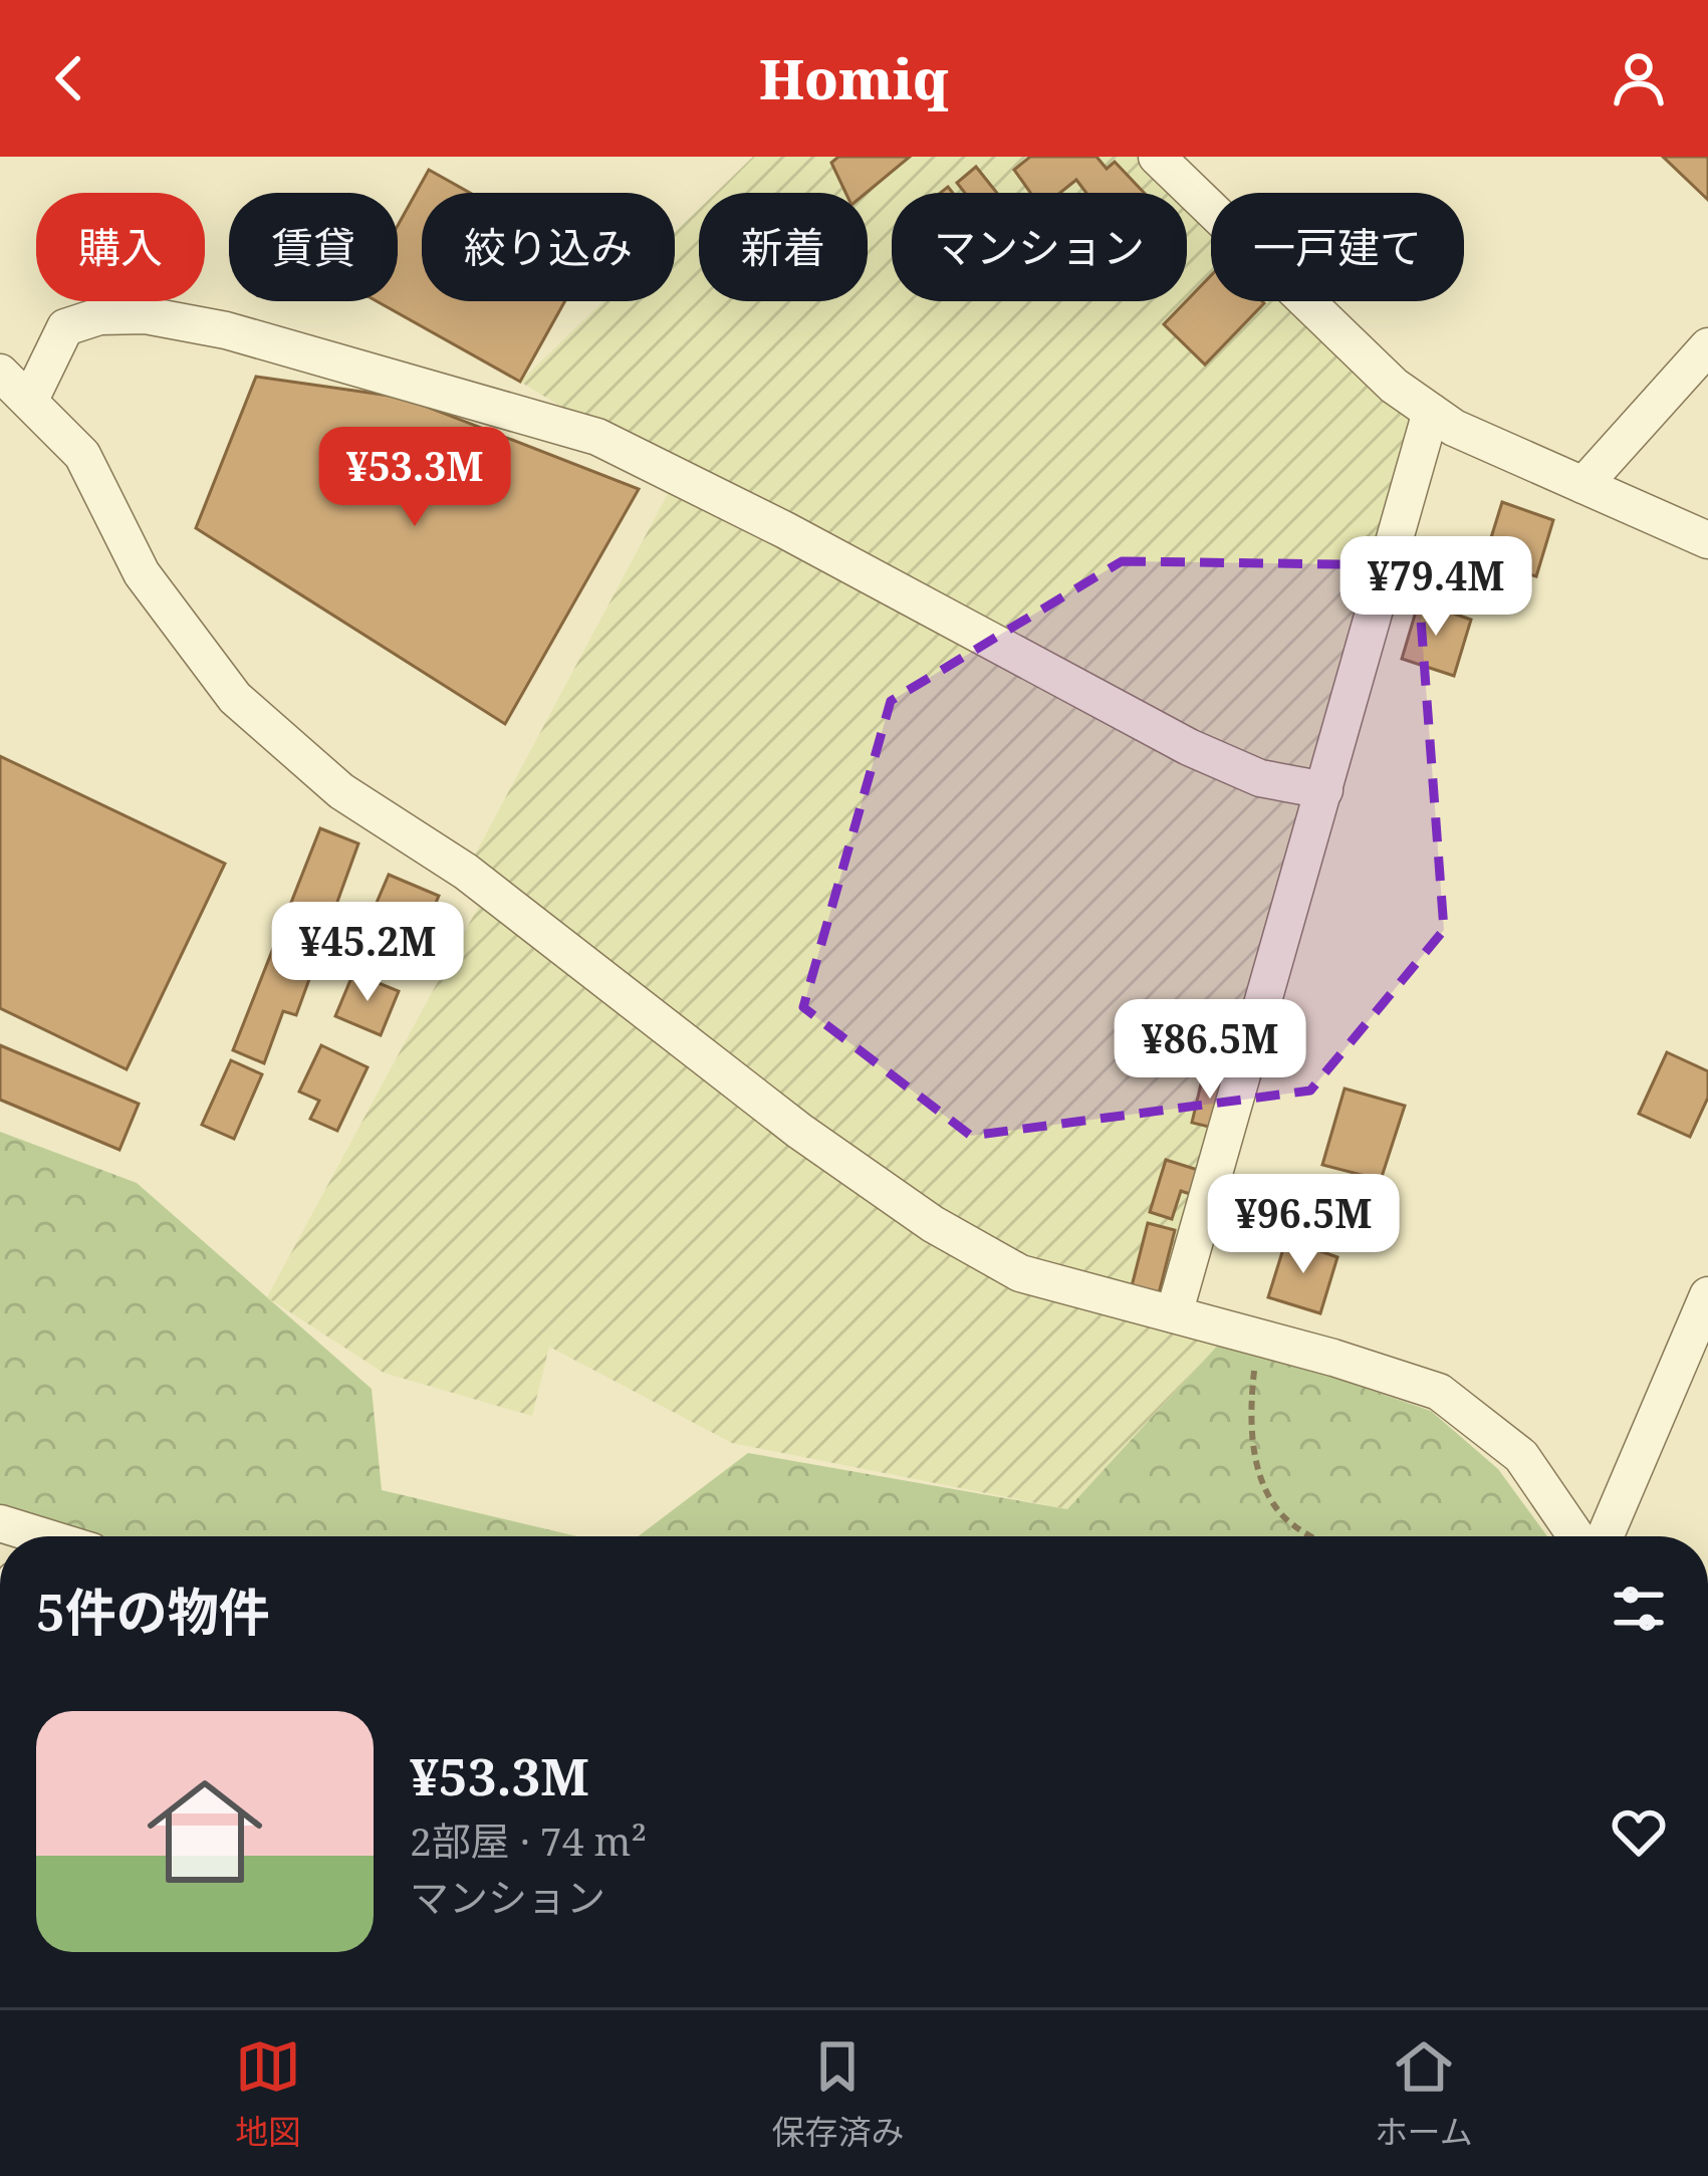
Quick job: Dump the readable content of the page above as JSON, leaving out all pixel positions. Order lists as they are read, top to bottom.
{
  "page": {
    "header": "Homiq",
    "chip": [
      "購入",
      "賃貸",
      "絞り込み",
      "新着",
      "マンション",
      "一戸建て"
    ],
    "price": [
      "¥53.3M",
      "¥79.4M",
      "¥45.2M",
      "¥86.5M",
      "¥96.5M"
    ],
    "heading": "5件の物件",
    "list": [
      {
        "name": "¥53.3M",
        "note": "2部屋 · 74 m² · マンション"
      }
    ],
    "tabs": ["地図", "保存済み", "ホーム"]
  }
}
